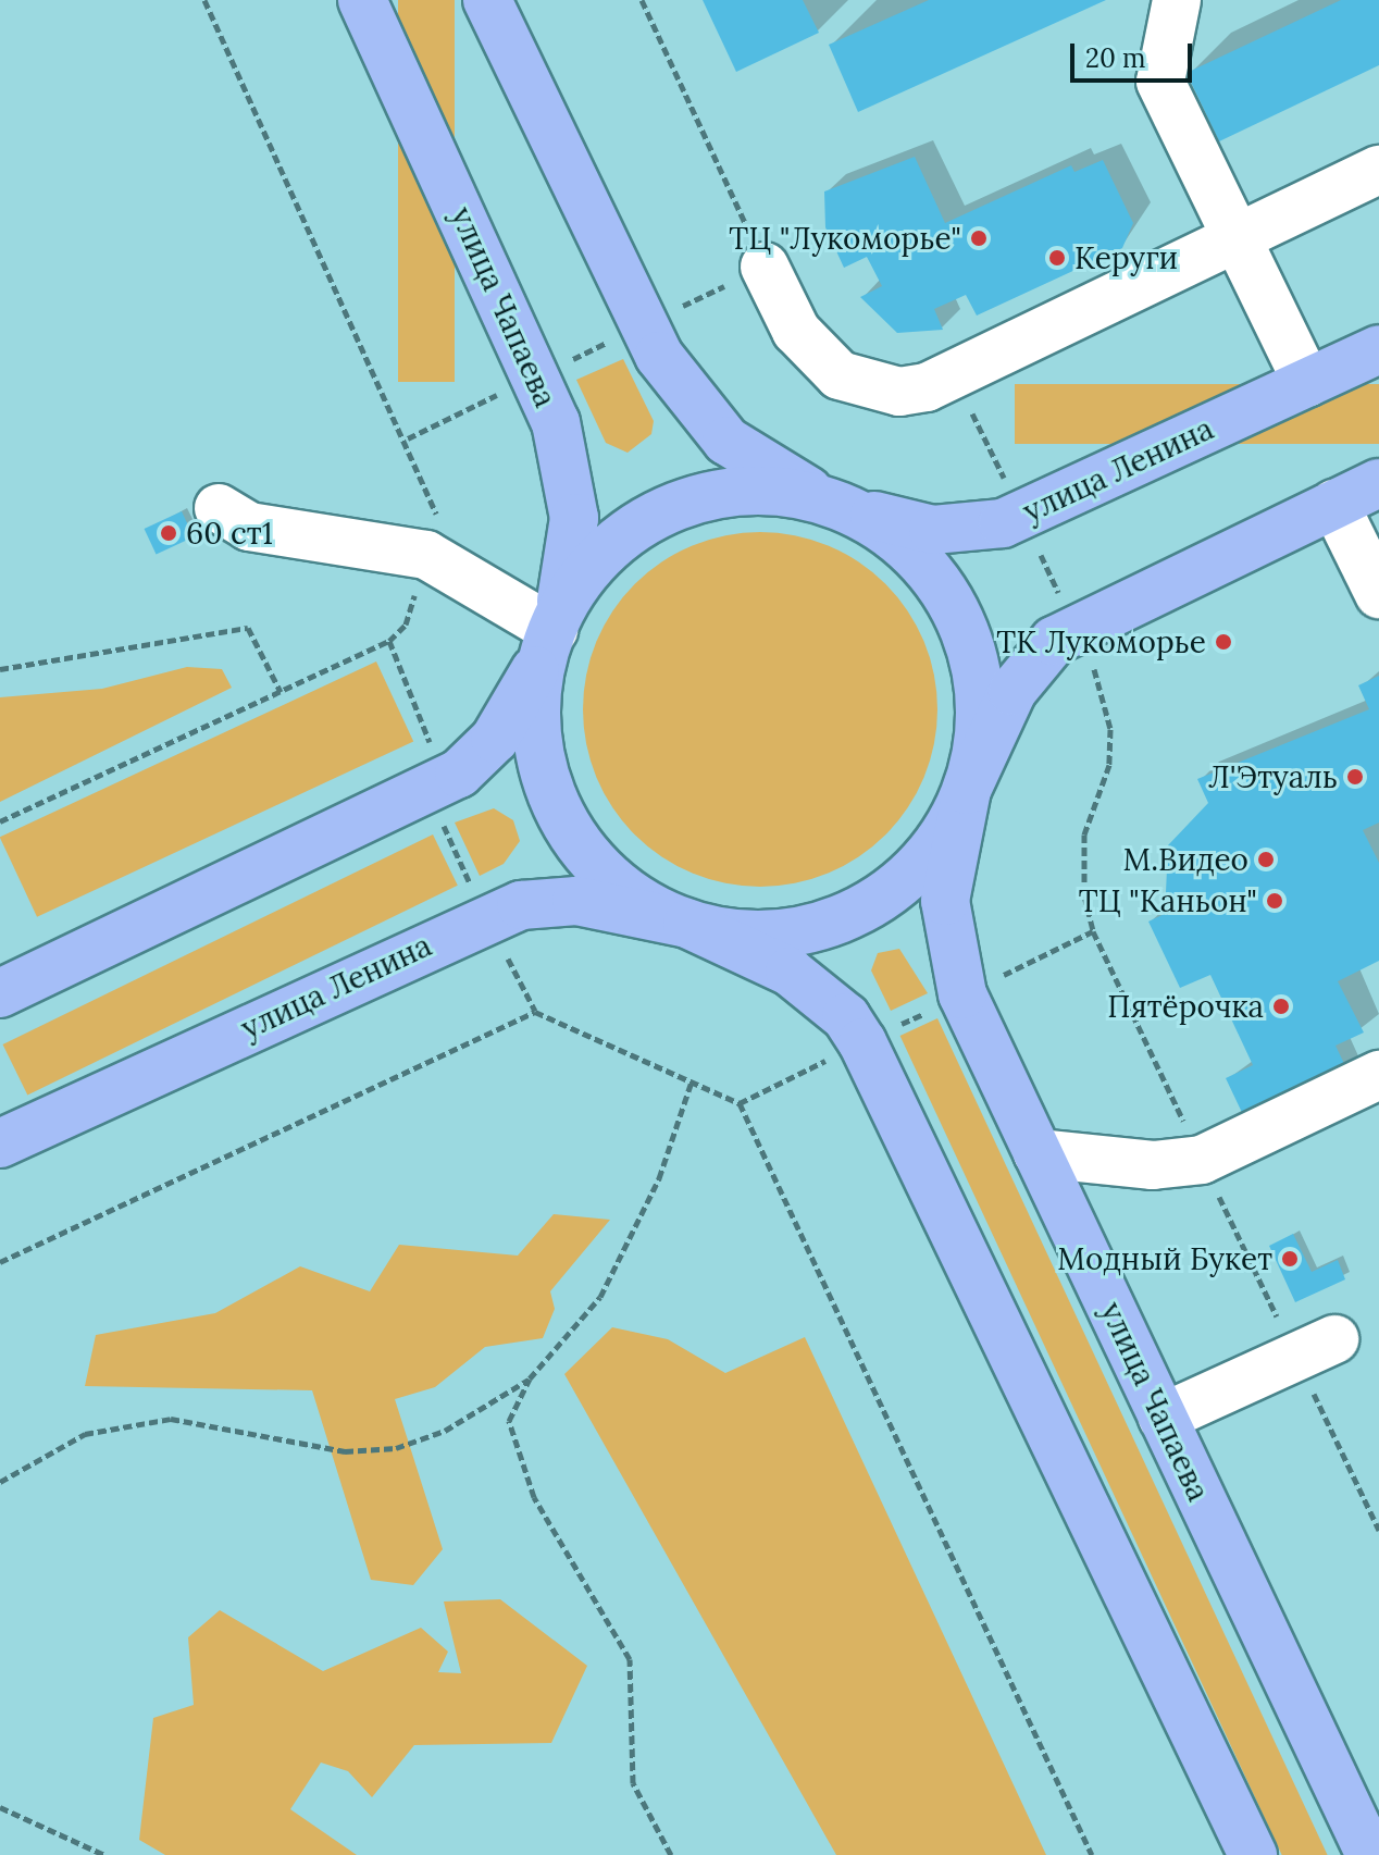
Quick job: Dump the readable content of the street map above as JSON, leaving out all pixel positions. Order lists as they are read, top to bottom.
{
  "streets": {
    "main road": ["улица Чапаева", "улица Ленина"]
  },
  "crossings": [
    ["улица Чапаева", "улица Ленина"]
  ],
  "places": [
    "ТЦ \"Лукоморье\"",
    "Керуги",
    "60 ст1",
    "ТК Лукоморье",
    "Л'Этуаль",
    "М.Видео",
    "ТЦ \"Каньон\"",
    "Пятёрочка",
    "Модный Букет"
  ],
  "scale_bar": "20 m"
}
